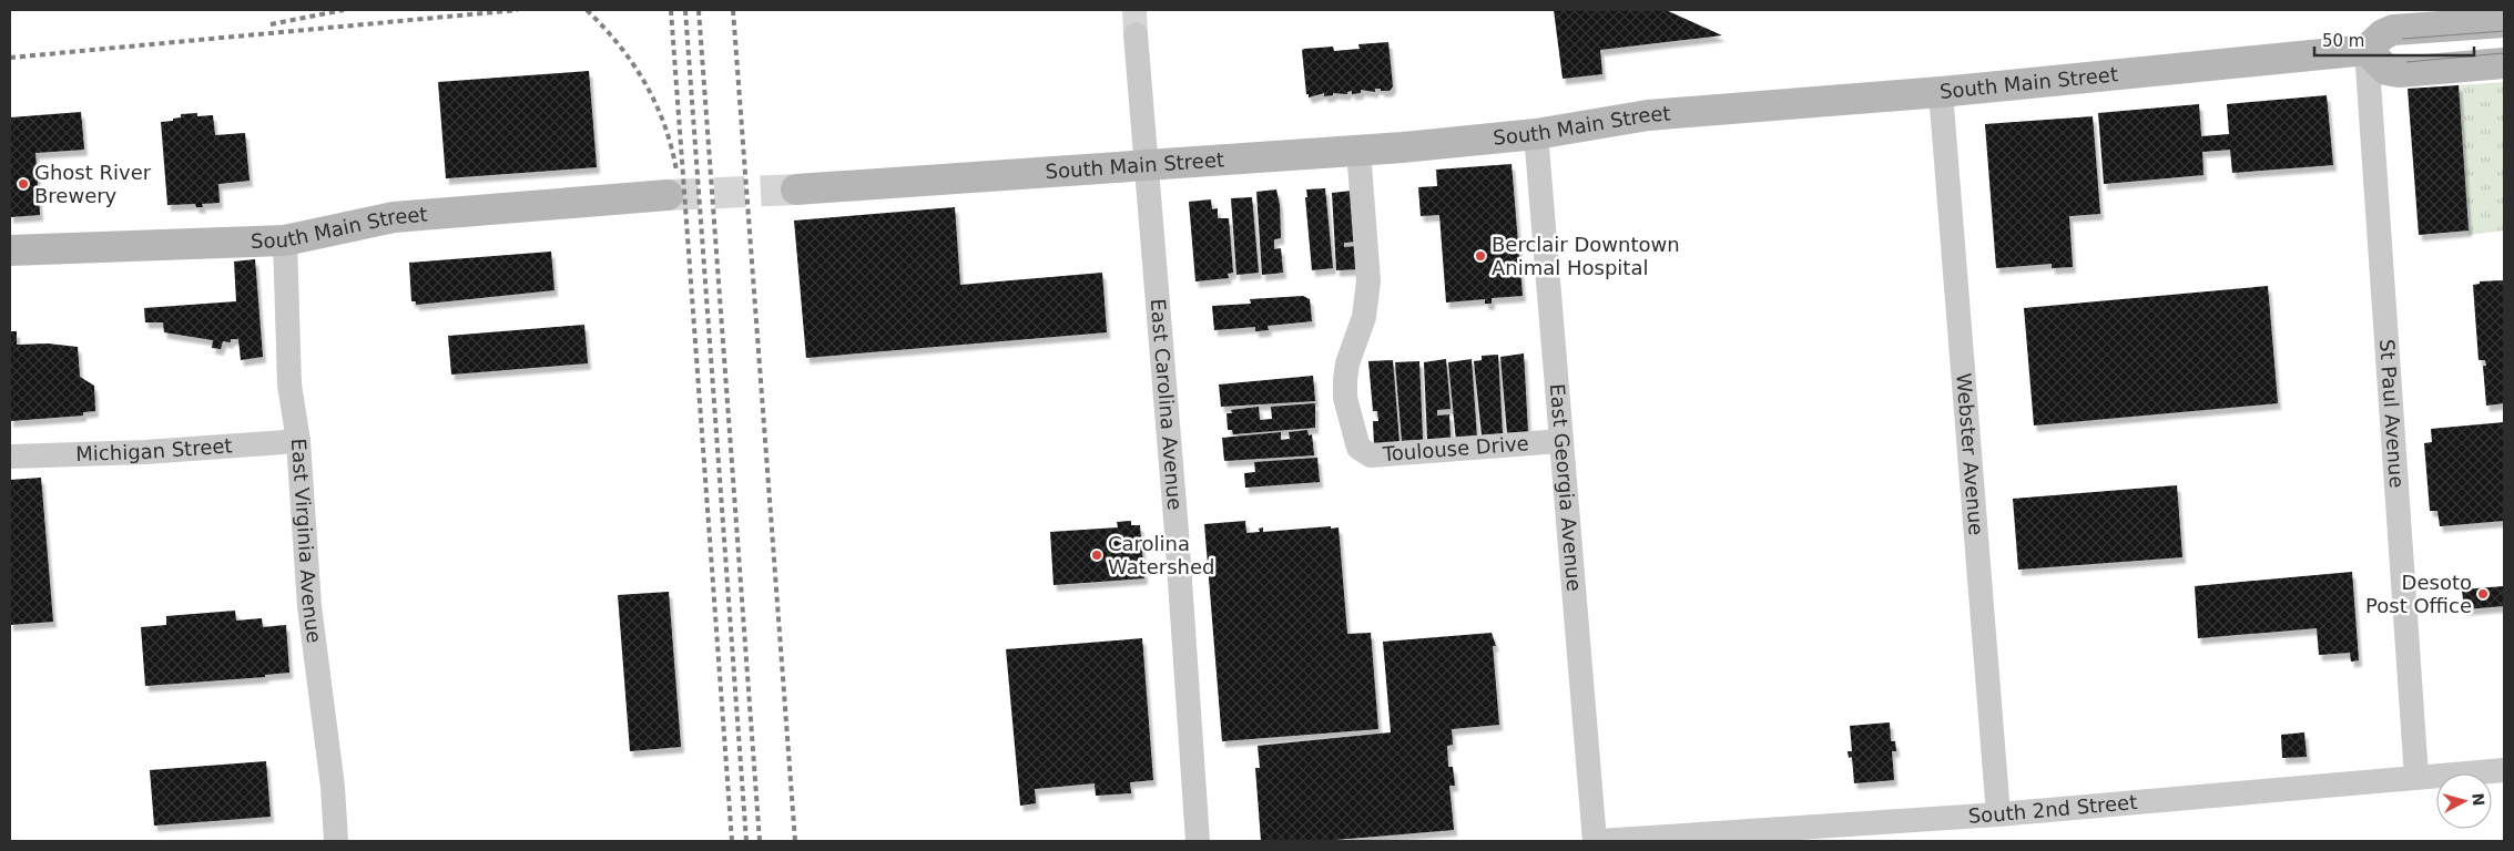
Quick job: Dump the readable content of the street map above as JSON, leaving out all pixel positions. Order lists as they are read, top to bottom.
{
  "streets": {
    "main road": ["South Main Street"],
    "street": [
      "East Carolina Avenue",
      "St Paul Avenue",
      "Toulouse Drive",
      "Michigan Street",
      "Webster Avenue",
      "East Georgia Avenue",
      "East Virginia Avenue",
      "South 2nd Street"
    ]
  },
  "crossings": [
    ["South Main Street", "East Carolina Avenue"],
    ["South Main Street", "St Paul Avenue"],
    ["South Main Street", "Toulouse Drive"],
    ["South Main Street", "Webster Avenue"],
    ["South Main Street", "East Georgia Avenue"],
    ["South Main Street", "East Virginia Avenue"],
    ["St Paul Avenue", "South 2nd Street"],
    ["Toulouse Drive", "East Georgia Avenue"],
    ["Michigan Street", "East Virginia Avenue"],
    ["Webster Avenue", "South 2nd Street"]
  ],
  "places": [
    "Ghost River Brewery",
    "Berclair Downtown Animal Hospital",
    "Carolina Watershed",
    "Desoto Post Office"
  ],
  "scale_bar": "50 m",
  "north": "right"
}
